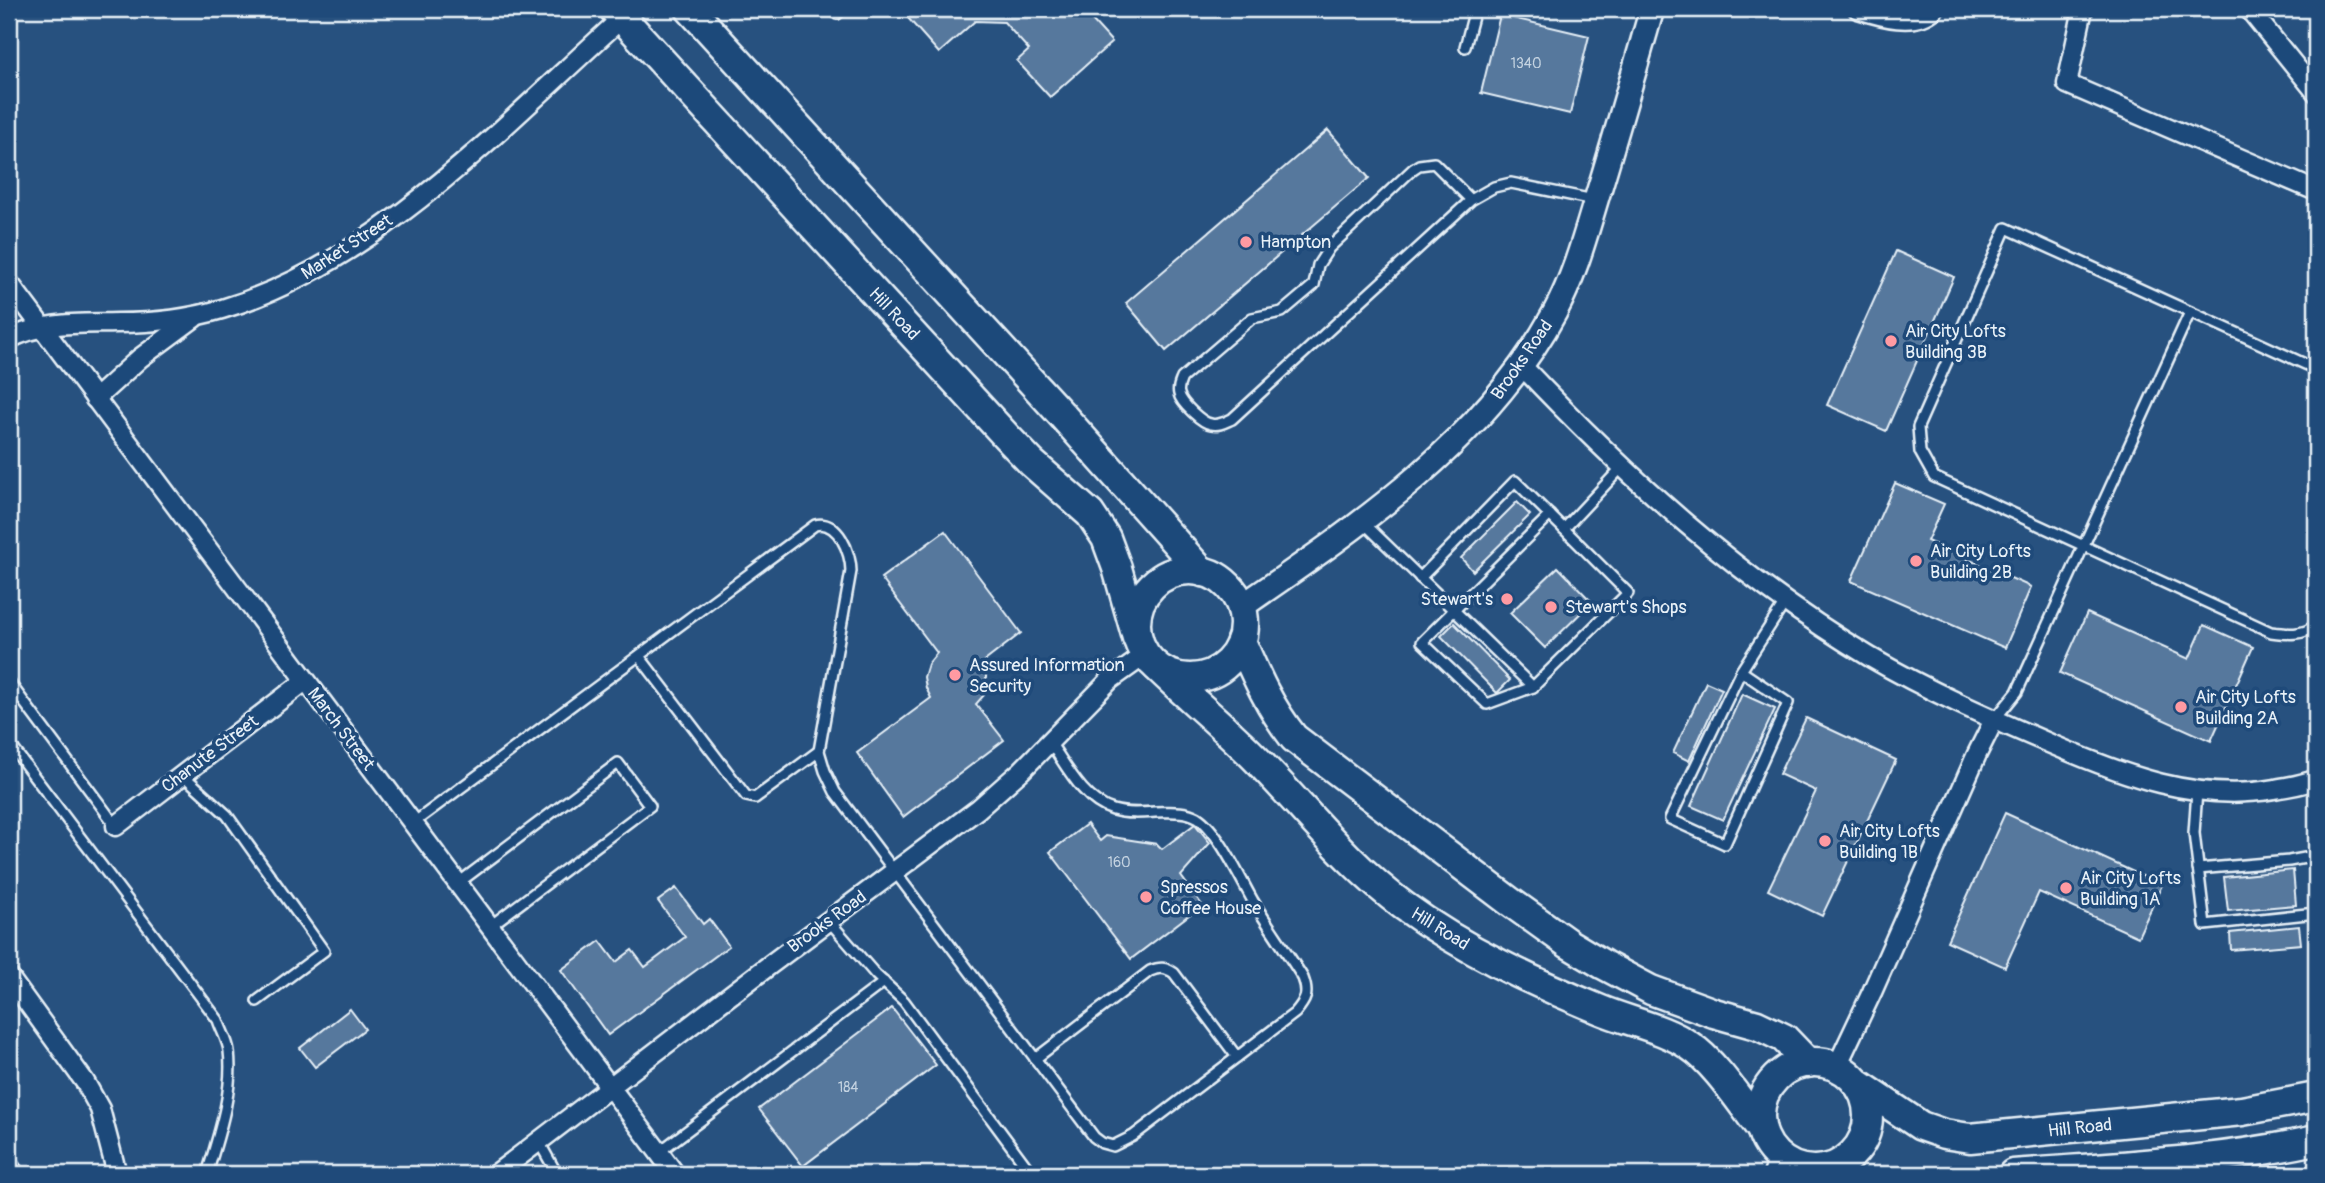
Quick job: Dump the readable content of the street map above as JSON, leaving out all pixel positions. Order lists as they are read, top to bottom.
{
  "streets": {
    "main road": ["Hill Road"],
    "street": [
      "Market Street",
      "Brooks Road",
      "March Street",
      "Chanute Street"
    ]
  },
  "crossings": [
    ["Market Street", "Hill Road"],
    ["Market Street", "March Street"],
    ["Hill Road", "Brooks Road"],
    ["Brooks Road", "March Street"],
    ["March Street", "Chanute Street"]
  ],
  "places": [
    "Hampton",
    "Air City Lofts Building 3B",
    "Air City Lofts Building 2B",
    "Stewart's",
    "Stewart's Shops",
    "Assured Information Security",
    "Air City Lofts Building 2A",
    "Air City Lofts Building 1B",
    "Air City Lofts Building 1A",
    "Spressos Coffee House"
  ],
  "house_numbers": ["1340", "160", "184"]
}
